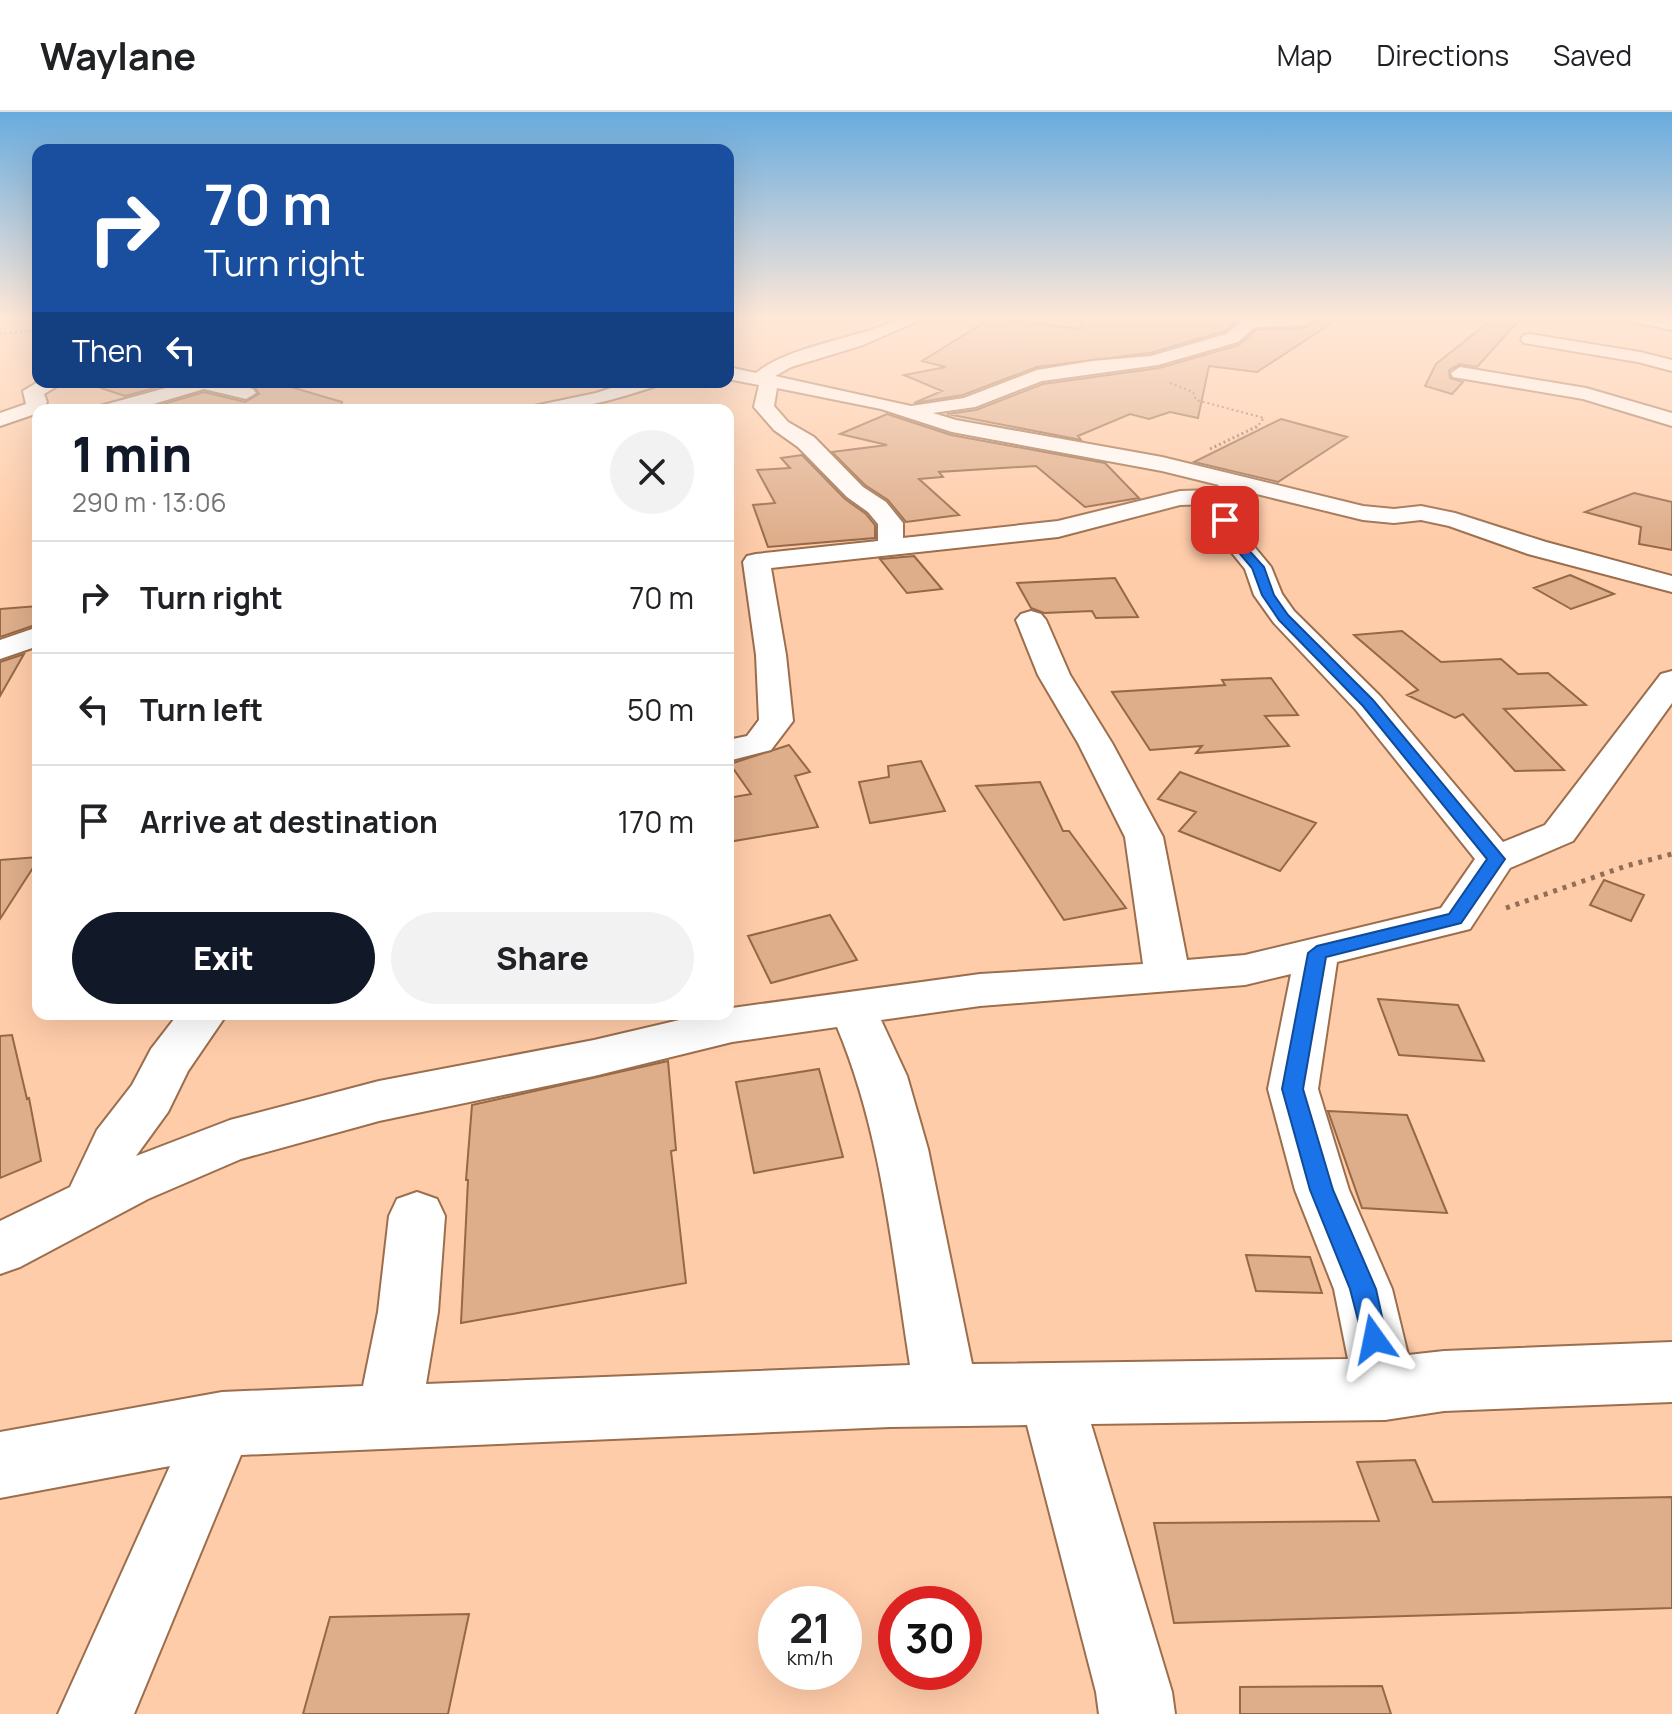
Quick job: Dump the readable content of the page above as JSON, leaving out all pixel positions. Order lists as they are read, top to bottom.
{
  "page": {
    "header": "Waylane",
    "nav": ["Map", "Directions", "Saved"],
    "turn": ["70 m", "Turn right"],
    "then": "Then",
    "heading": ["1 min", "290 m · 13:06"],
    "list": [
      {
        "name": "Turn right",
        "value": "70 m"
      },
      {
        "name": "Turn left",
        "value": "50 m"
      },
      {
        "name": "Arrive at destination",
        "value": "170 m"
      }
    ],
    "buttons": ["Exit", "Share"],
    "speed": "21 km/h",
    "limit": "30"
  }
}
